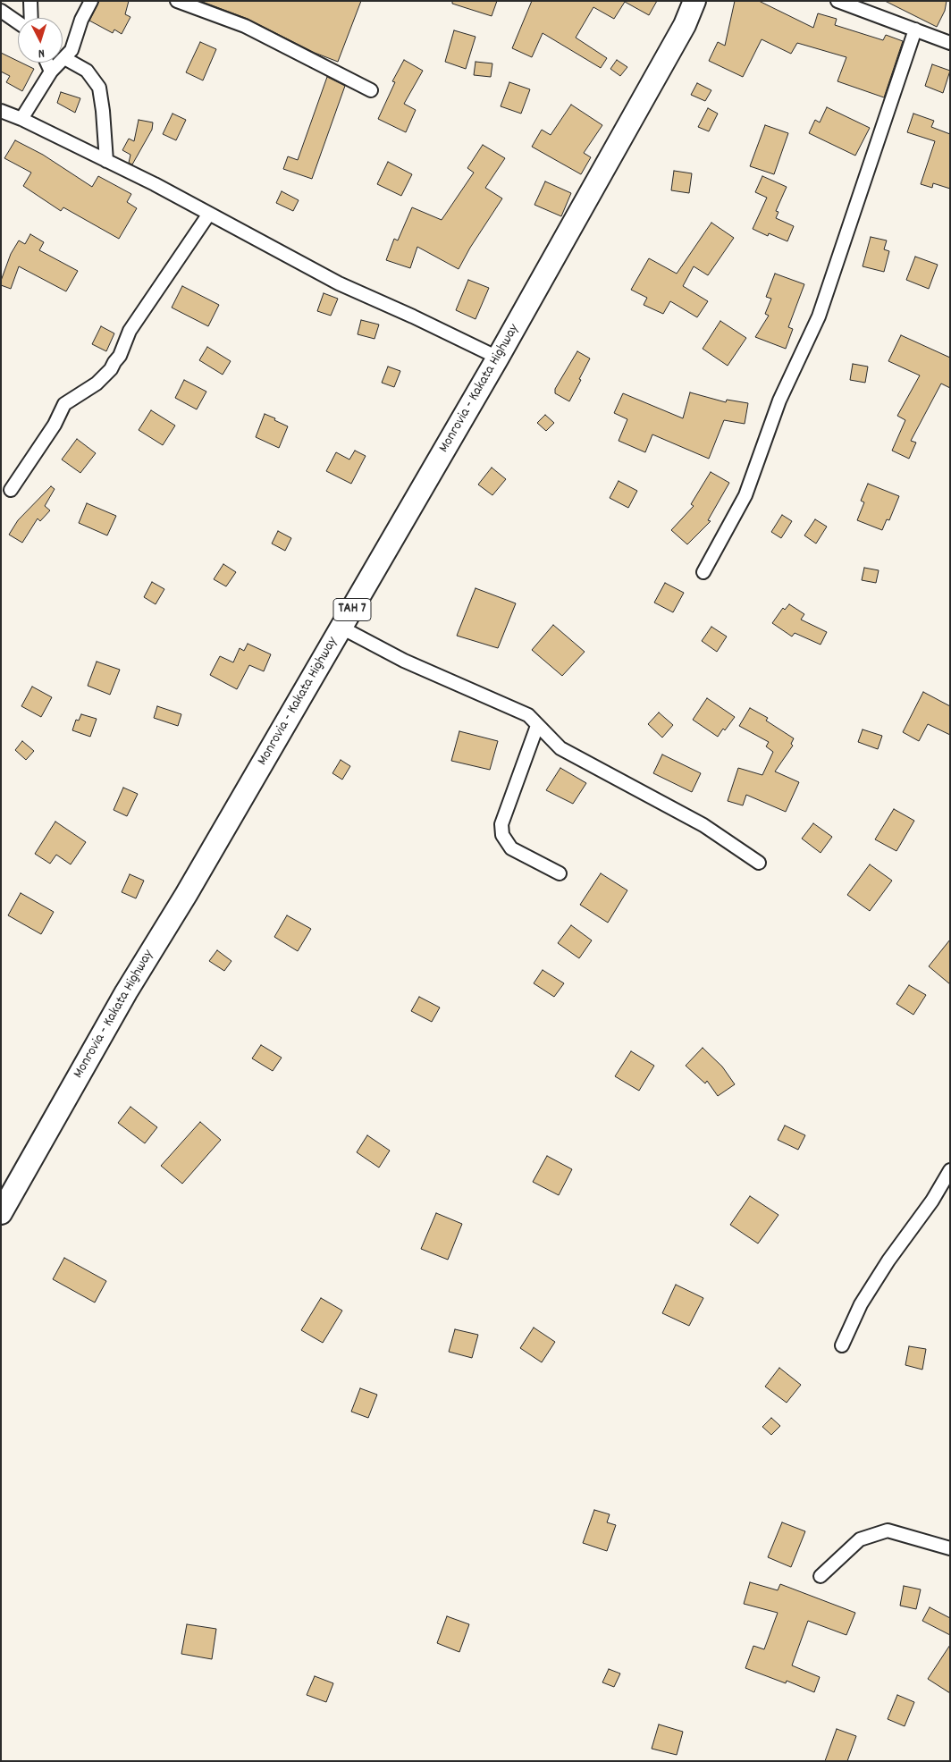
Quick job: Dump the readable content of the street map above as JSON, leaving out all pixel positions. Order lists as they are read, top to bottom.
{
  "streets": {
    "highway": ["Monrovia - Kakata Highway", "TAH 7"]
  },
  "north": "bottom"
}
